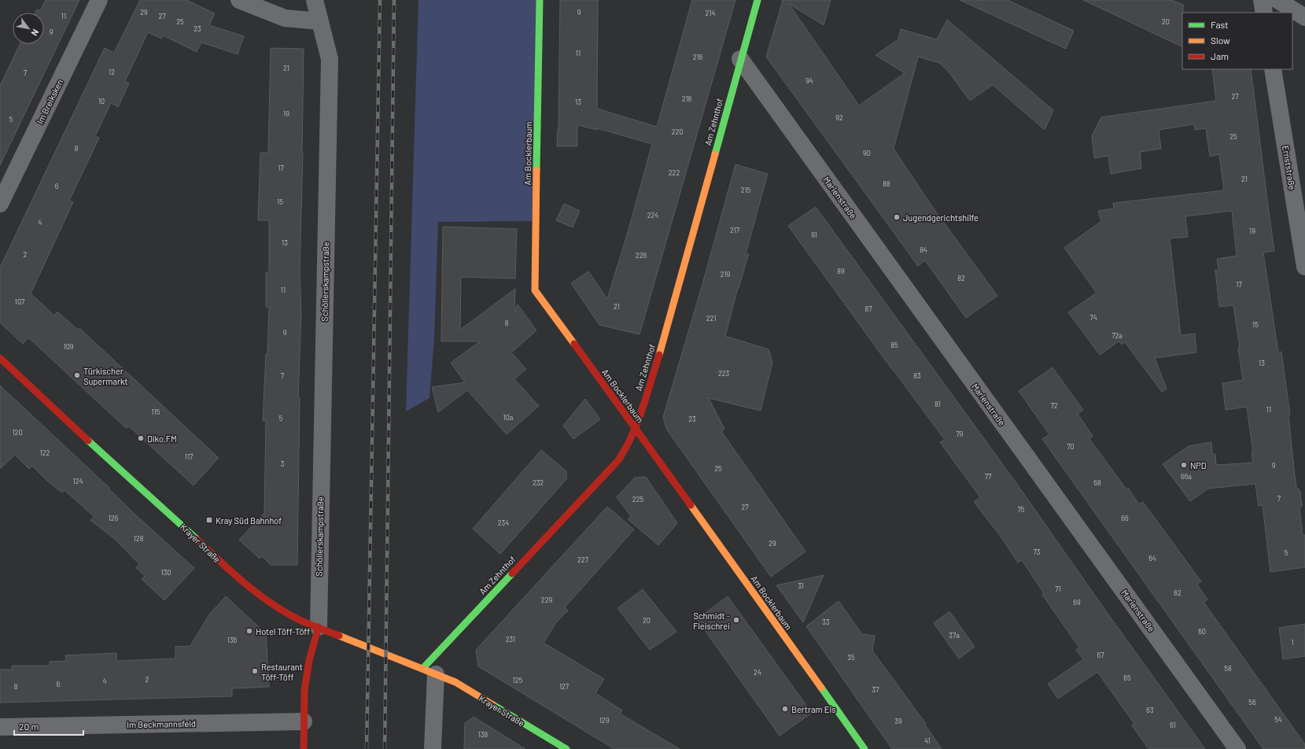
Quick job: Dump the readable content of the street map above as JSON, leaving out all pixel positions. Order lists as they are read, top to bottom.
{
  "streets": {
    "main road": ["Am Zehnthof", "Am Bocklerbaum", "Krayer Straße"],
    "street": [
      "Im Breiksken",
      "Ernststraße",
      "Marienstraße",
      "Schöllerskampstraße",
      "Im Beckmannsfeld"
    ]
  },
  "crossings": [
    ["Am Zehnthof", "Am Bocklerbaum"],
    ["Am Zehnthof", "Marienstraße"],
    ["Am Zehnthof", "Krayer Straße"],
    ["Schöllerskampstraße", "Krayer Straße"]
  ],
  "places": {
    "other": [
      "Jugendgerichtshilfe",
      "Türkischer Supermarkt",
      "Diko.FM",
      "NPD",
      "Schmidt - Fleischrei",
      "Hotel Töff-Töff",
      "Restaurant Töff-Töff",
      "Bertram Eis"
    ],
    "transit": ["Kray Süd Bahnhof"]
  },
  "house_numbers": [
    "29",
    "9",
    "214",
    "11",
    "27",
    "25",
    "20",
    "23",
    "9",
    "11",
    "216",
    "21",
    "12",
    "7",
    "94",
    "27",
    "218",
    "10",
    "13",
    "19",
    "92",
    "5",
    "220",
    "25",
    "8",
    "90",
    "17",
    "222",
    "21",
    "88",
    "6",
    "215",
    "15",
    "224",
    "4",
    "217",
    "19",
    "91",
    "13",
    "84",
    "2",
    "226",
    "89",
    "219",
    "82",
    "17",
    "11",
    "107",
    "21",
    "87",
    "74",
    "221",
    "8",
    "15",
    "9",
    "72a",
    "85",
    "109",
    "13",
    "223",
    "7",
    "83",
    "81",
    "72",
    "11",
    "115",
    "10a",
    "5",
    "23",
    "120",
    "79",
    "70",
    "122",
    "117",
    "3",
    "9",
    "25",
    "77",
    "66a",
    "124",
    "232",
    "68",
    "7",
    "225",
    "27",
    "75",
    "126",
    "66",
    "234",
    "128",
    "29",
    "73",
    "5",
    "64",
    "227",
    "130",
    "31",
    "71",
    "62",
    "229",
    "69",
    "20",
    "33",
    "60",
    "37a",
    "231",
    "136",
    "1",
    "67",
    "35",
    "58",
    "24",
    "65",
    "2",
    "125",
    "4",
    "6",
    "8",
    "127",
    "37",
    "56",
    "63",
    "54",
    "129",
    "39",
    "61",
    "138",
    "41"
  ],
  "legend": ["Fast", "Slow", "Jam"],
  "scale_bar": "20 m",
  "north": "bottom right"
}
